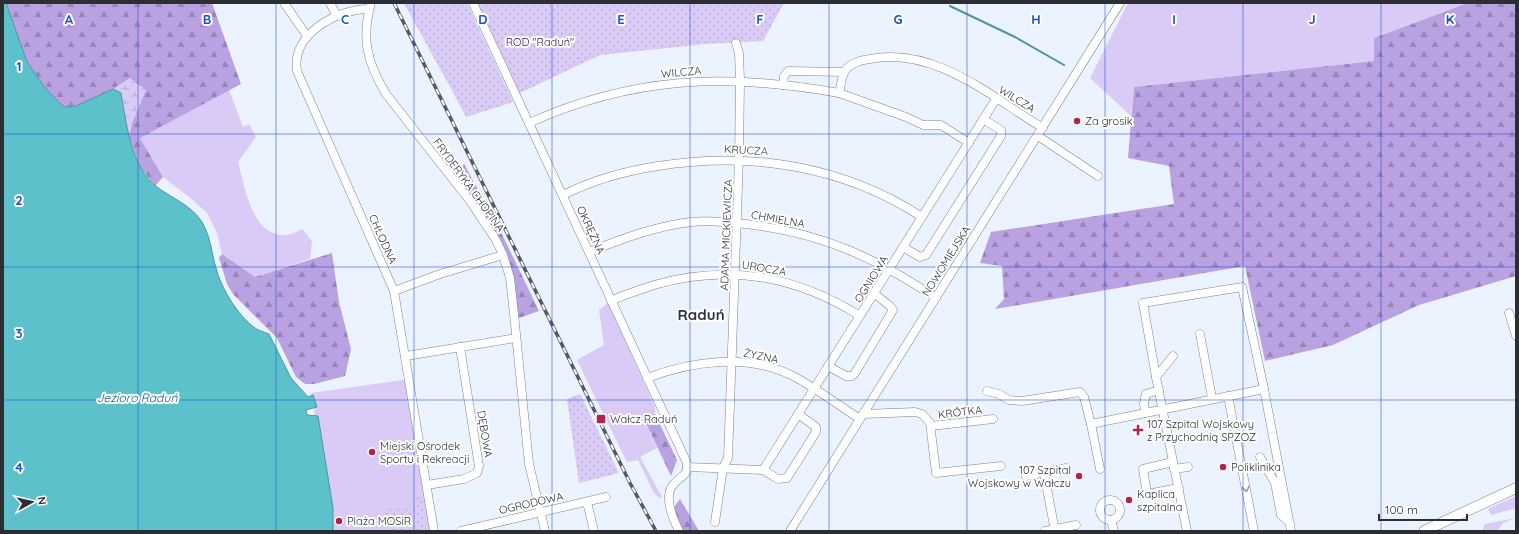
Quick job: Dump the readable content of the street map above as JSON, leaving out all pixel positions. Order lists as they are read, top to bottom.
{
  "streets": {
    "street": [
      "WILCZA",
      "KRUCZA",
      "FRYDERYKA CHOPINA",
      "CHMIELNA",
      "OKRĘŻNA",
      "ADAMA MICKIEWICZA",
      "CHŁODNA",
      "NOWOMIEJSKA",
      "UROCZA",
      "OGNIOWA",
      "ŻYZNA",
      "KRÓTKA",
      "DĘBOWA",
      "OGRODOWA"
    ]
  },
  "crossings": [
    ["WILCZA", "OKRĘŻNA"],
    ["WILCZA", "ADAMA MICKIEWICZA"],
    ["WILCZA", "NOWOMIEJSKA"],
    ["WILCZA", "OGNIOWA"],
    ["KRUCZA", "OKRĘŻNA"],
    ["KRUCZA", "ADAMA MICKIEWICZA"],
    ["KRUCZA", "OGNIOWA"],
    ["FRYDERYKA CHOPINA", "CHŁODNA"],
    ["FRYDERYKA CHOPINA", "OGRODOWA"],
    ["CHMIELNA", "OKRĘŻNA"],
    ["CHMIELNA", "ADAMA MICKIEWICZA"],
    ["CHMIELNA", "NOWOMIEJSKA"],
    ["CHMIELNA", "OGNIOWA"],
    ["OKRĘŻNA", "UROCZA"],
    ["OKRĘŻNA", "ŻYZNA"],
    ["ADAMA MICKIEWICZA", "UROCZA"],
    ["ADAMA MICKIEWICZA", "ŻYZNA"],
    ["CHŁODNA", "DĘBOWA"],
    ["NOWOMIEJSKA", "ŻYZNA"],
    ["UROCZA", "OGNIOWA"],
    ["OGNIOWA", "ŻYZNA"]
  ],
  "districts": ["Raduń"],
  "water": ["Jezioro Raduń"],
  "parks": ["ROD \"Raduń\""],
  "places": {
    "other": [
      "Za grosik",
      "Miejski Ośrodek Sportu i Rekreacji",
      "Poliklinika",
      "107 Szpital Wojskowy w Wałczu",
      "Kaplica szpitalna",
      "Plaża MOSiR"
    ],
    "transit": ["Wałcz Raduń"],
    "health": ["107 Szpital Wojskowy z Przychodnią SPZOZ"]
  },
  "scale_bar": "100 m",
  "north": "right",
  "grid": {
    "columns": [
      "A",
      "B",
      "C",
      "D",
      "E",
      "F",
      "G",
      "H",
      "I",
      "J",
      "K"
    ],
    "rows": [
      "1",
      "2",
      "3",
      "4"
    ]
  }
}
